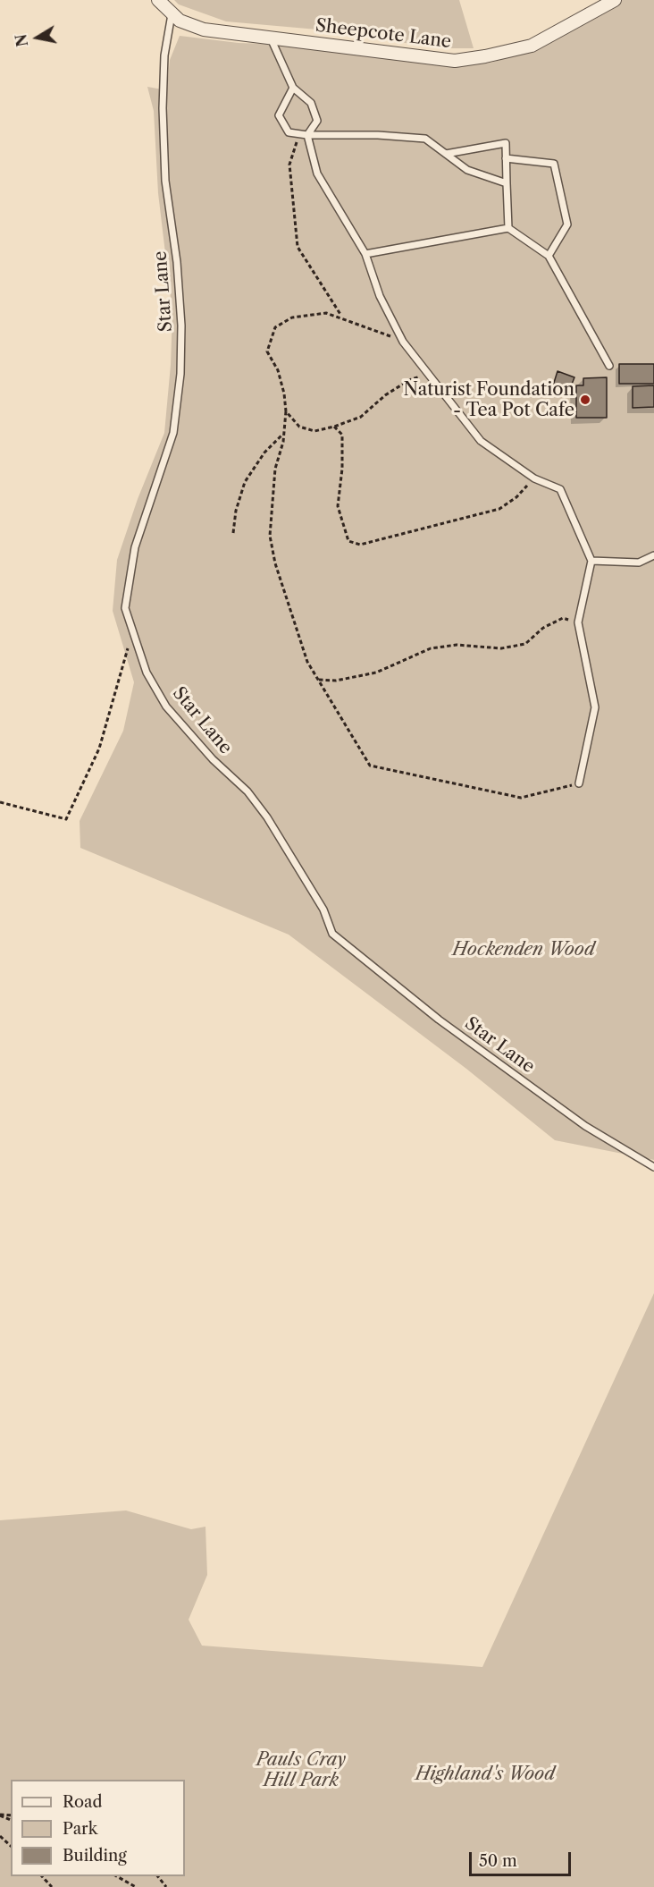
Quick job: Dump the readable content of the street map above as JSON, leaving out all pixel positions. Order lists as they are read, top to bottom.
{
  "streets": {
    "street": ["Sheepcote Lane"],
    "lane": ["Star Lane"]
  },
  "crossings": [
    ["Sheepcote Lane", "Star Lane"]
  ],
  "parks": ["Hockenden Wood", "Pauls Cray Hill Park", "Highland's Wood"],
  "places": ["Naturist Foundation - Tea Pot Cafe"],
  "legend": ["Road", "Park", "Building"],
  "scale_bar": "50 m",
  "north": "left"
}
